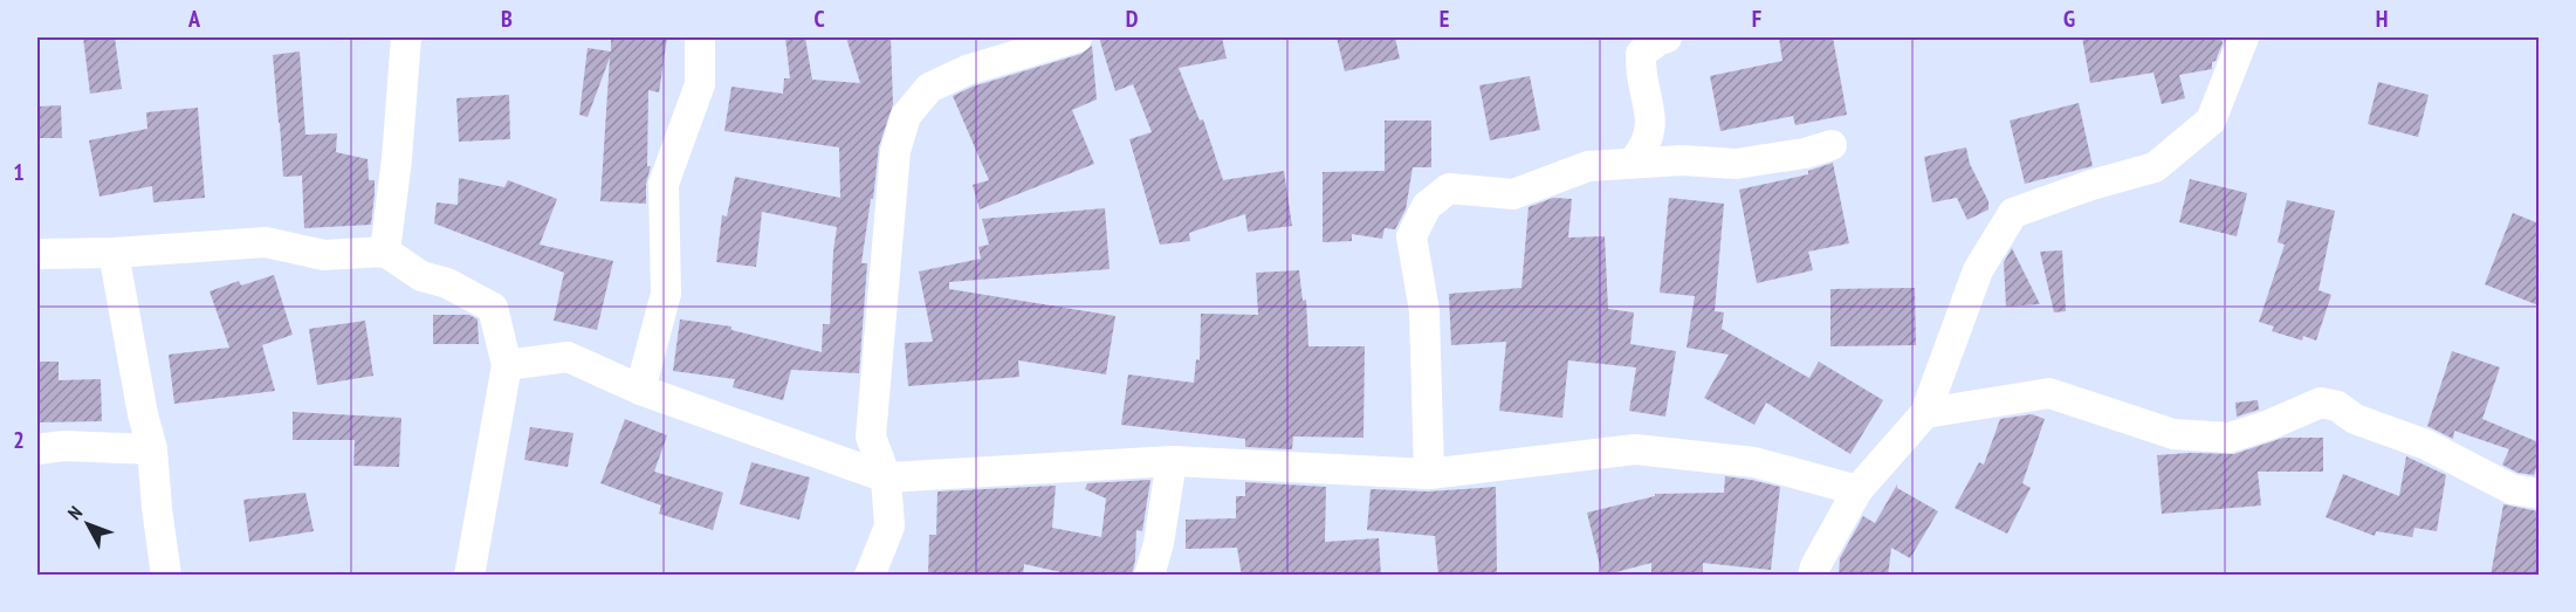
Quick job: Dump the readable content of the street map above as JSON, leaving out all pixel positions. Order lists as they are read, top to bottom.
{
  "north": "top left",
  "grid": {
    "columns": [
      "A",
      "B",
      "C",
      "D",
      "E",
      "F",
      "G",
      "H"
    ],
    "rows": ["1", "2"]
  }
}
